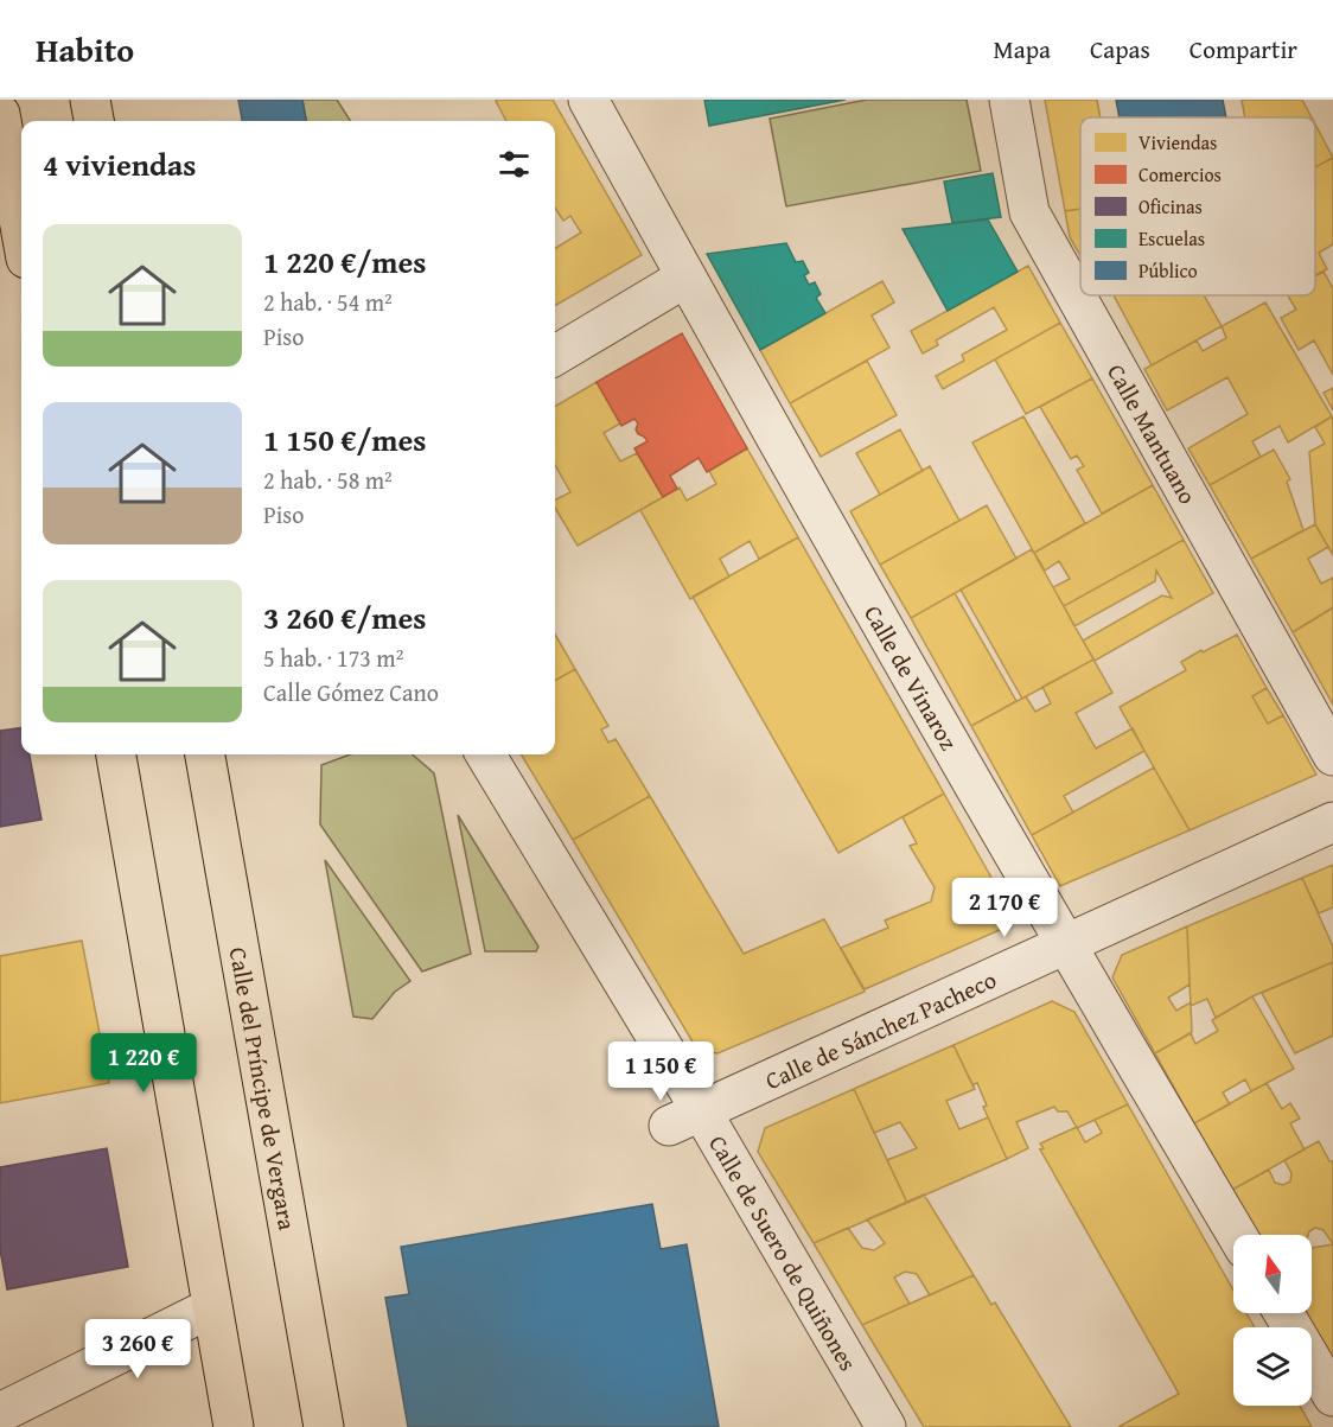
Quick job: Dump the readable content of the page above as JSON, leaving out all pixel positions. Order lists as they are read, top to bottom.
{
  "streets": {
    "main road": ["Calle del Príncipe de Vergara"],
    "street": [
      "Calle Mantuano",
      "Calle de Vinaroz",
      "Calle de Sánchez Pacheco",
      "Calle de Suero de Quiñones"
    ]
  },
  "crossings": [
    ["Calle de Vinaroz", "Calle de Sánchez Pacheco"],
    ["Calle de Sánchez Pacheco", "Calle de Suero de Quiñones"]
  ],
  "legend": [
    "Viviendas",
    "Comercios",
    "Oficinas",
    "Escuelas",
    "Público"
  ],
  "north": "top",
  "page": {
    "header": "Habito",
    "nav": ["Mapa", "Capas", "Compartir"],
    "heading": "4 viviendas",
    "list": [
      {
        "name": "1 220 €/mes",
        "note": "2 hab. · 54 m² · Piso"
      },
      {
        "name": "1 150 €/mes",
        "note": "2 hab. · 58 m² · Piso"
      },
      {
        "name": "3 260 €/mes",
        "note": "5 hab. · 173 m² · Calle Gómez Cano"
      }
    ],
    "price": [
      "2 170 €",
      "1 220 €",
      "1 150 €",
      "3 260 €"
    ]
  }
}
